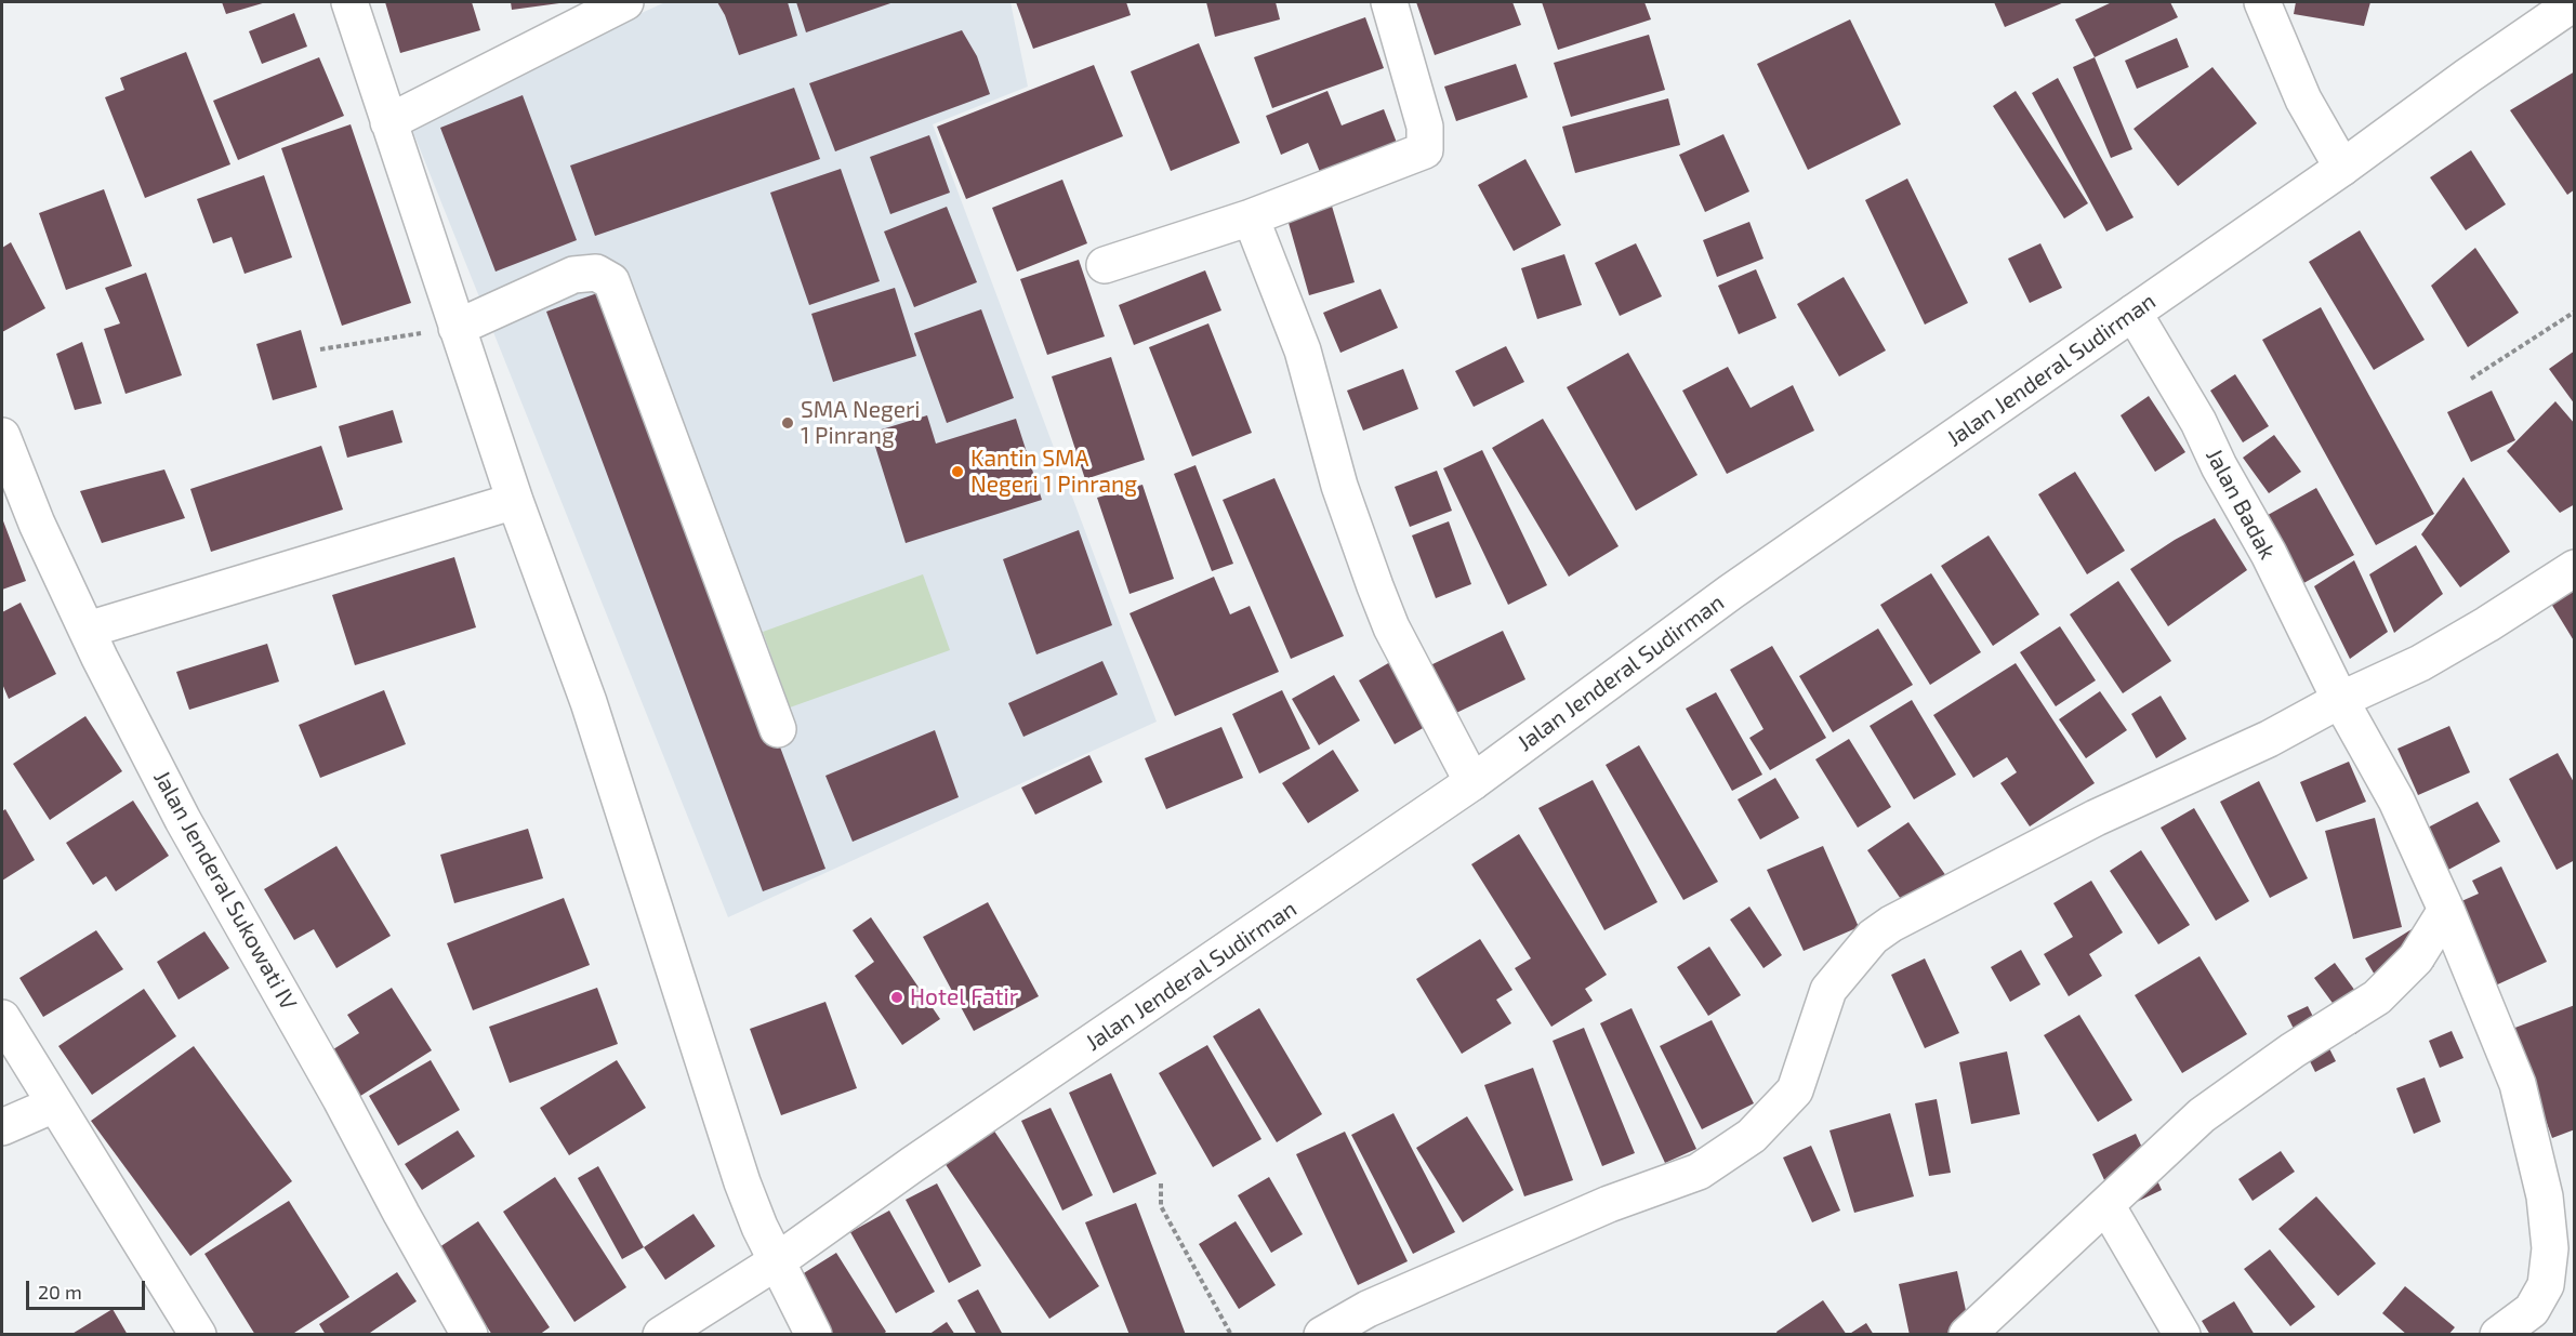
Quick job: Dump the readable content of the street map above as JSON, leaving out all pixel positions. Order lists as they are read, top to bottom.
{
  "streets": {
    "main road": ["Jalan Jenderal Sudirman", "Jalan Badak", "Jalan Jenderal Sukowati IV"]
  },
  "crossings": [
    ["Jalan Jenderal Sudirman", "Jalan Badak"]
  ],
  "places": ["SMA Negeri 1 Pinrang", "Kantin SMA Negeri 1 Pinrang", "Hotel Fatir"],
  "scale_bar": "20 m"
}
